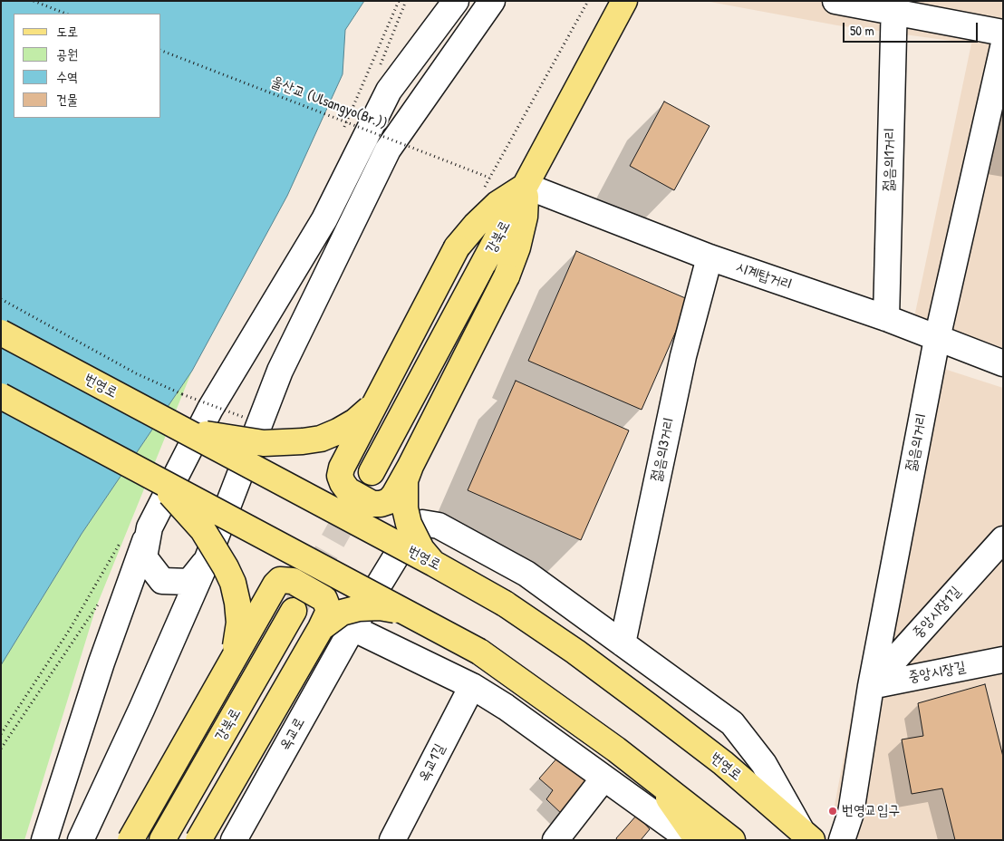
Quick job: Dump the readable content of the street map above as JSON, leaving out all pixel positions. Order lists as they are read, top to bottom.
{
  "streets": {
    "main road": ["강북로", "번영로"],
    "street": [
      "젊음의1거리",
      "시계탑거리",
      "젊음의거리",
      "젊음의3거리",
      "중앙시장1길",
      "중앙시장길",
      "옥교로",
      "옥교1길"
    ],
    "path": ["울산교 (Ulsangyo(Br.))"]
  },
  "crossings": [
    ["젊음의1거리", "시계탑거리"],
    ["강북로", "시계탑거리"],
    ["시계탑거리", "젊음의거리"],
    ["시계탑거리", "젊음의3거리"],
    ["번영로", "옥교로"],
    ["젊음의거리", "중앙시장1길"],
    ["젊음의거리", "중앙시장길"],
    ["젊음의3거리", "옥교로"],
    ["중앙시장1길", "중앙시장길"]
  ],
  "places": ["번영교입구"],
  "legend": [
    "도로",
    "공원",
    "수역",
    "건물"
  ],
  "scale_bar": "50 m"
}
